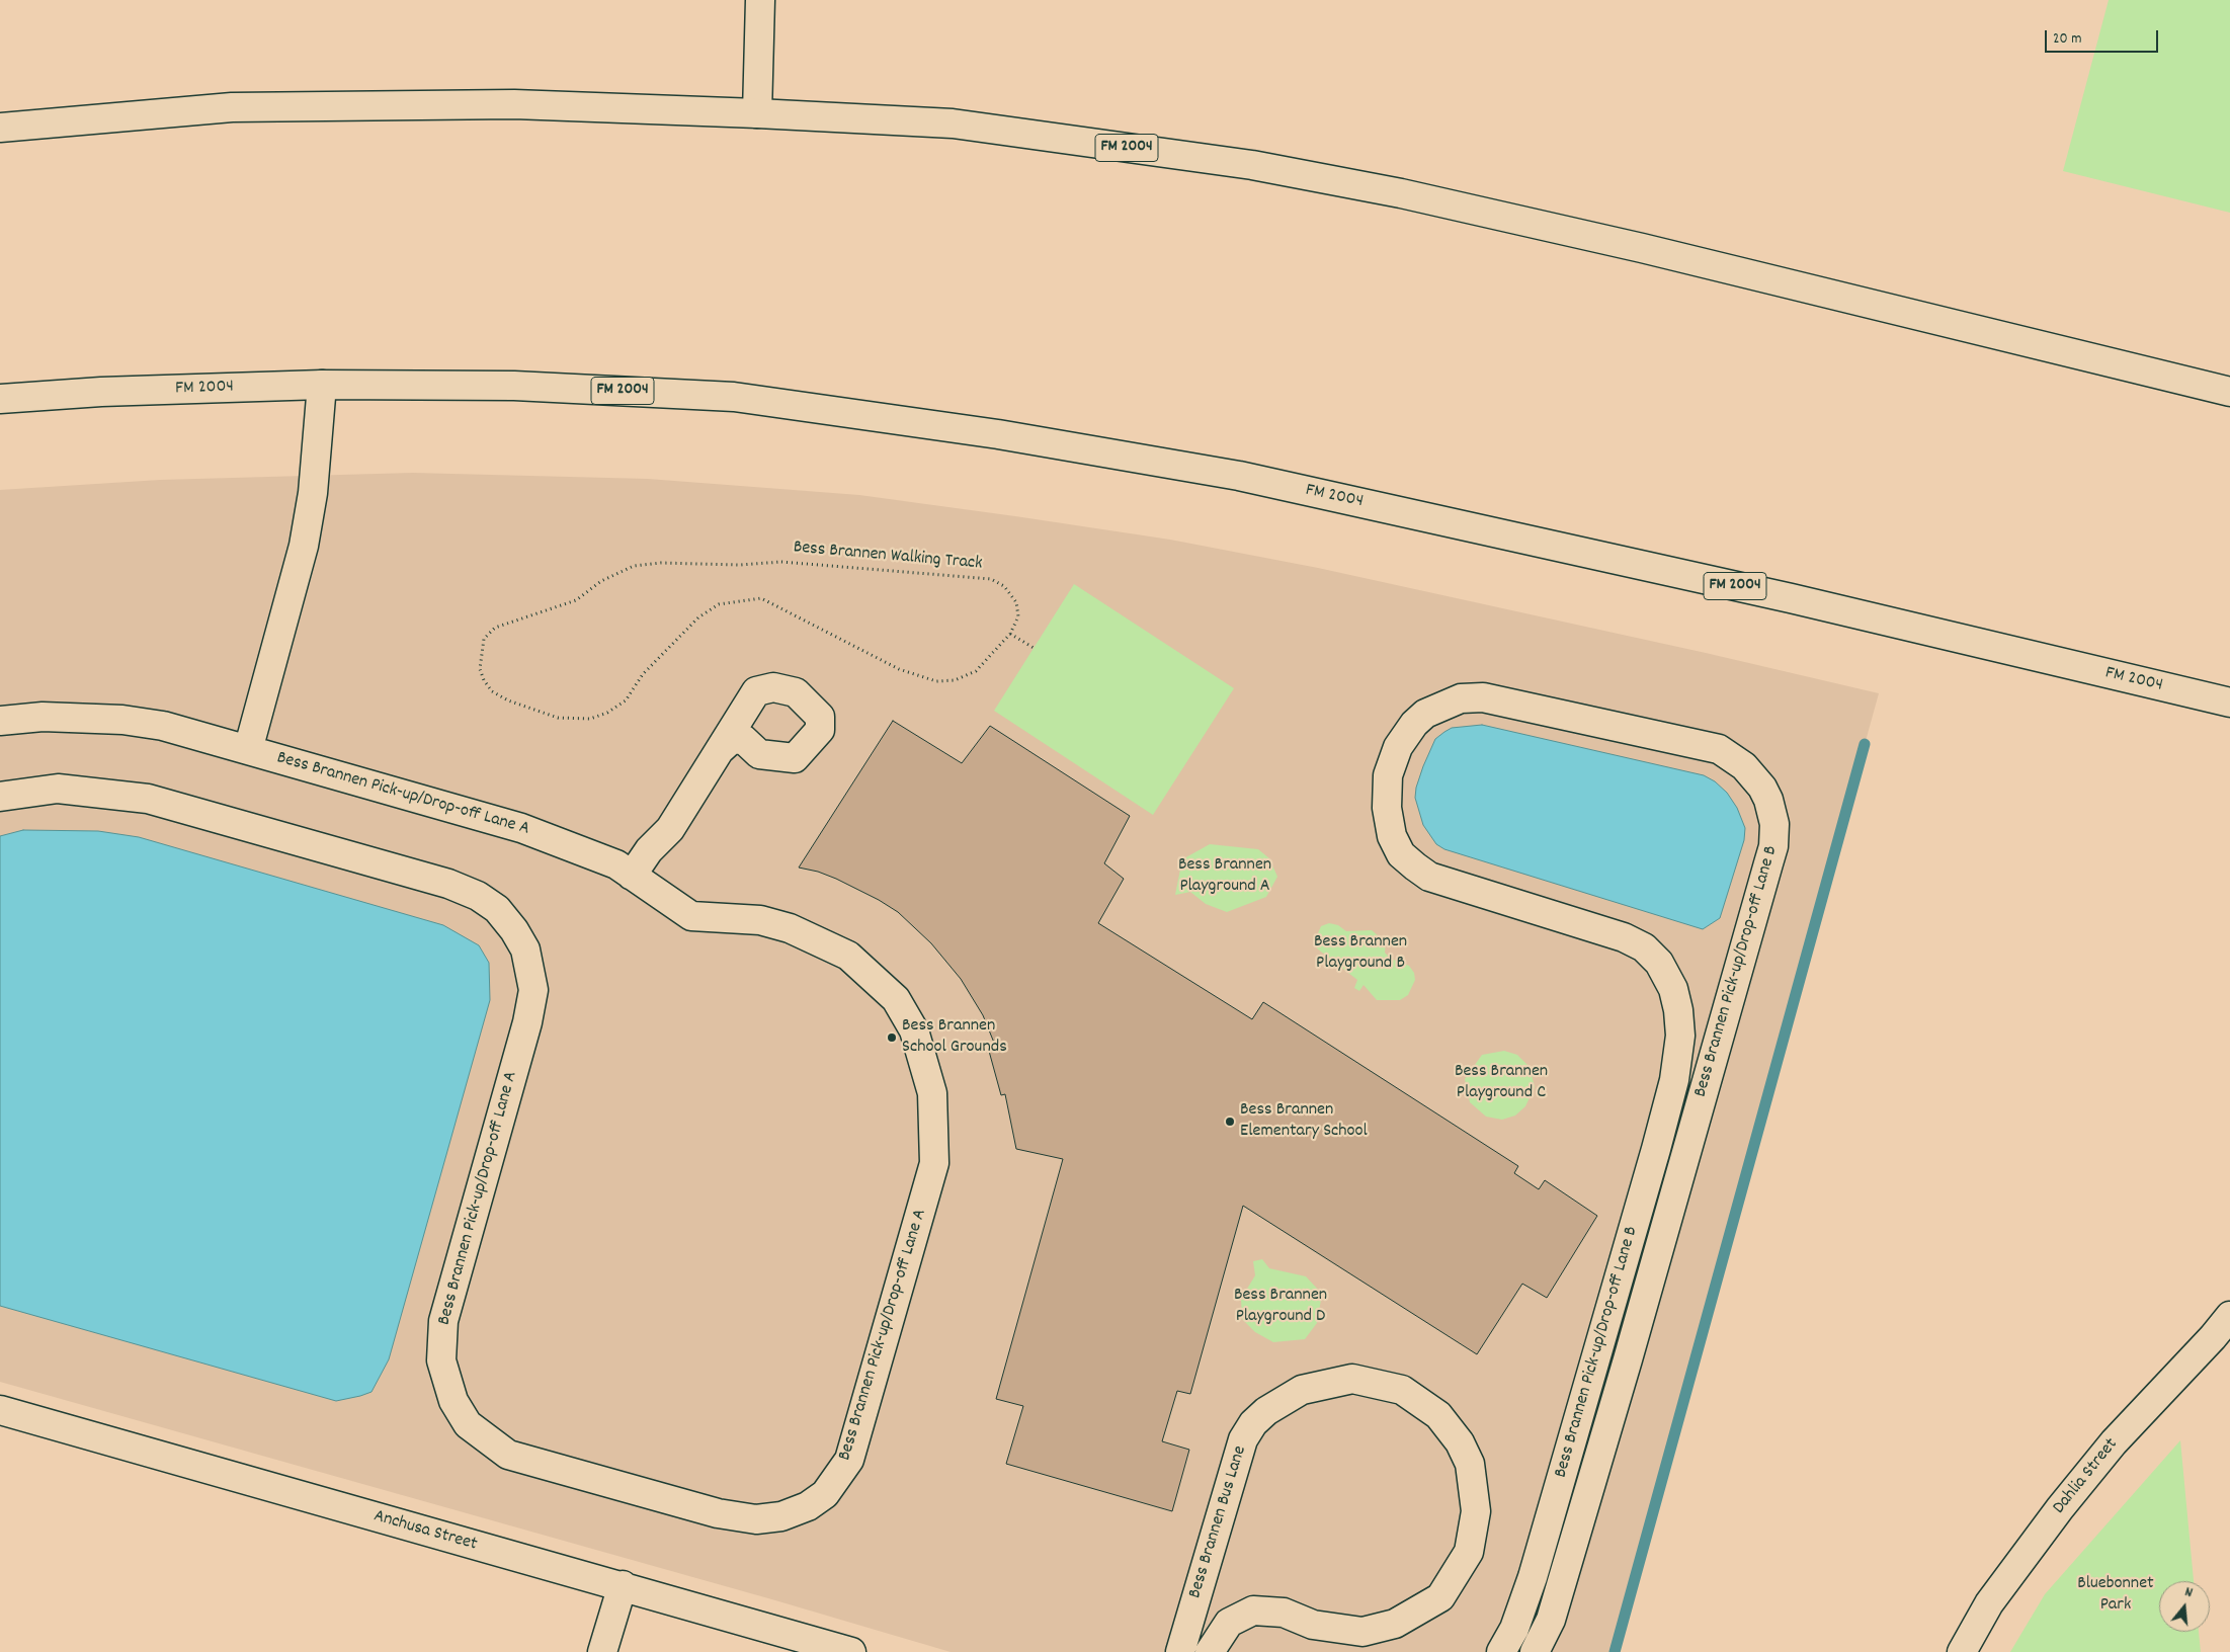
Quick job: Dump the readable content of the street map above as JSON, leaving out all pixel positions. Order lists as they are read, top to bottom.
{
  "streets": {
    "main road": [
      "FM 2004",
      "Bess Brannen Pick-up/Drop-off Lane A",
      "Bess Brannen Pick-up/Drop-off Lane B",
      "Dahlia Street",
      "Bess Brannen Bus Lane",
      "Anchusa Street"
    ],
    "path": ["Bess Brannen Walking Track"]
  },
  "parks": [
    "Bess Brannen Playground A",
    "Bess Brannen Playground B",
    "Bess Brannen Playground C",
    "Bess Brannen Playground D",
    "Bluebonnet Park"
  ],
  "places": ["Bess Brannen School Grounds", "Bess Brannen Elementary School"],
  "scale_bar": "20 m",
  "north": "top"
}
